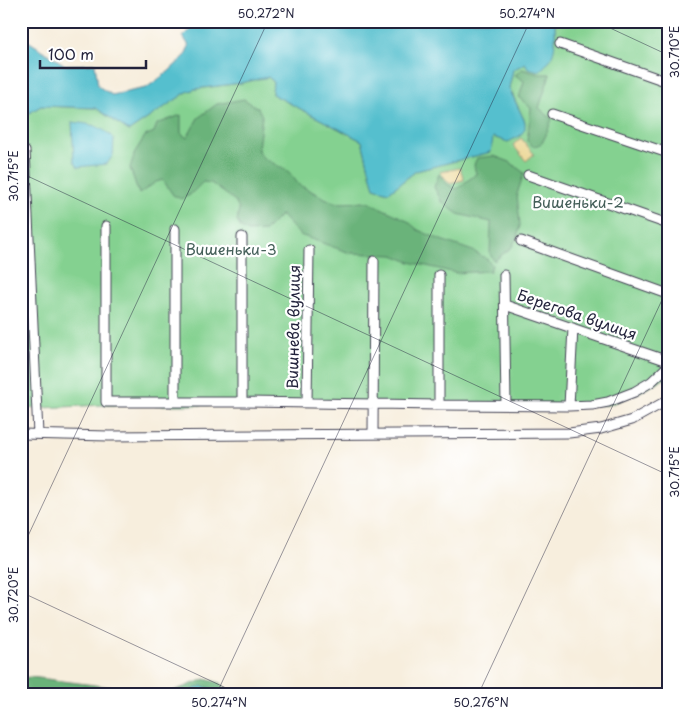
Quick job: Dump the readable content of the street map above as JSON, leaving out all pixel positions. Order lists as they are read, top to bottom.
{
  "streets": {
    "street": ["Берегова вулиця", "Вишнева вулиця"]
  },
  "parks": ["Вишеньки-2", "Вишеньки-3"],
  "scale_bar": "100 m",
  "coordinates": [
    "50.272°N",
    "50.274°N",
    "30.710°E",
    "30.715°E",
    "30.720°E",
    "50.276°N"
  ]
}
